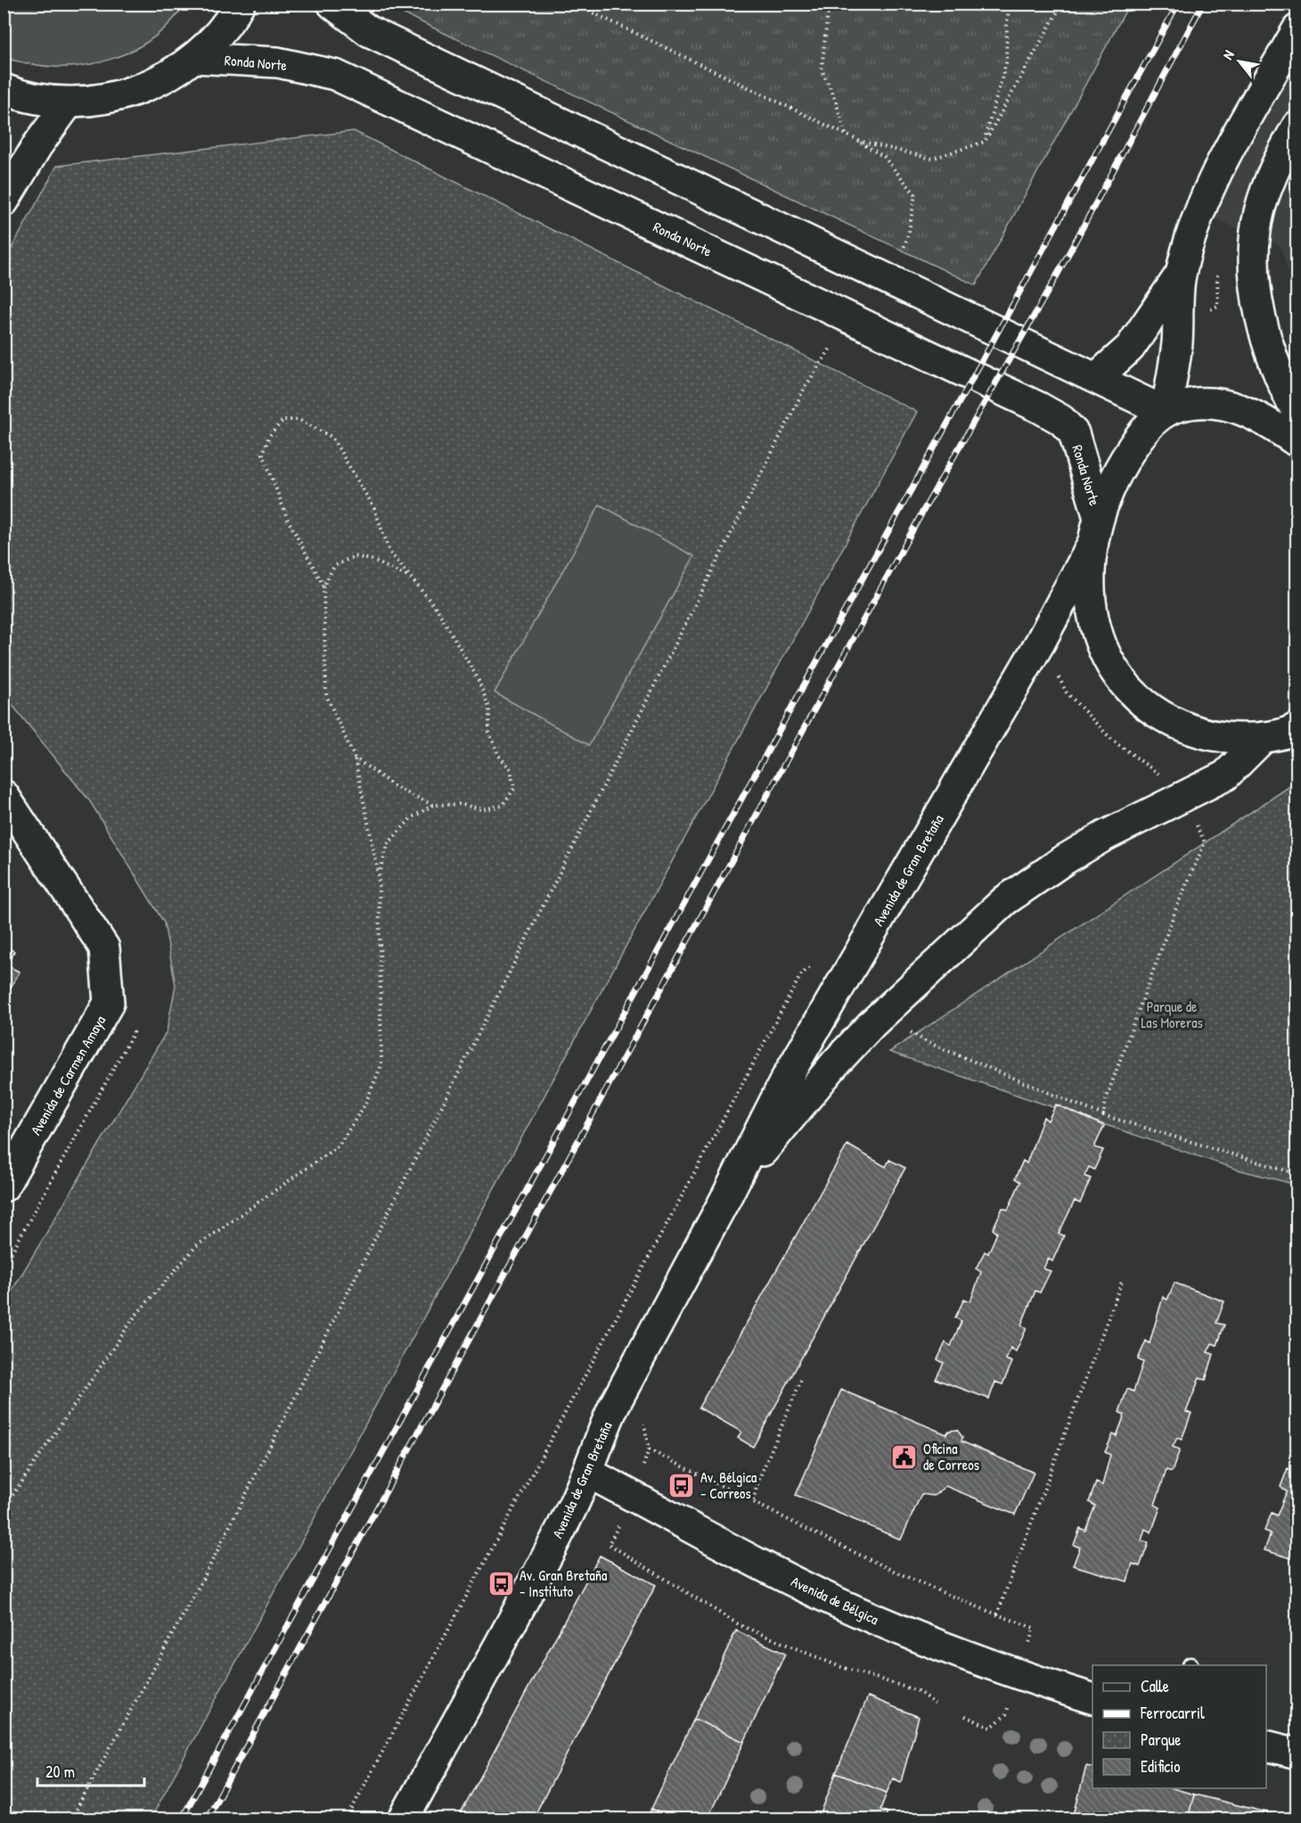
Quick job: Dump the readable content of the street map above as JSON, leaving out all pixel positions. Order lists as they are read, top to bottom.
{
  "streets": {
    "street": [
      "Ronda Norte",
      "Avenida de Gran Bretaña",
      "Avenida de Carmen Amaya",
      "Avenida de Bélgica"
    ]
  },
  "crossings": [
    ["Avenida de Gran Bretaña", "Avenida de Bélgica"]
  ],
  "parks": ["Parque de Las Moreras"],
  "places": {
    "public building": ["Oficina de Correos"],
    "bus stop": ["Av. Bélgica - Correos", "Av. Gran Bretaña - Instituto"]
  },
  "legend": [
    "Calle",
    "Ferrocarril",
    "Parque",
    "Edificio"
  ],
  "scale_bar": "20 m",
  "north": "top left"
}
